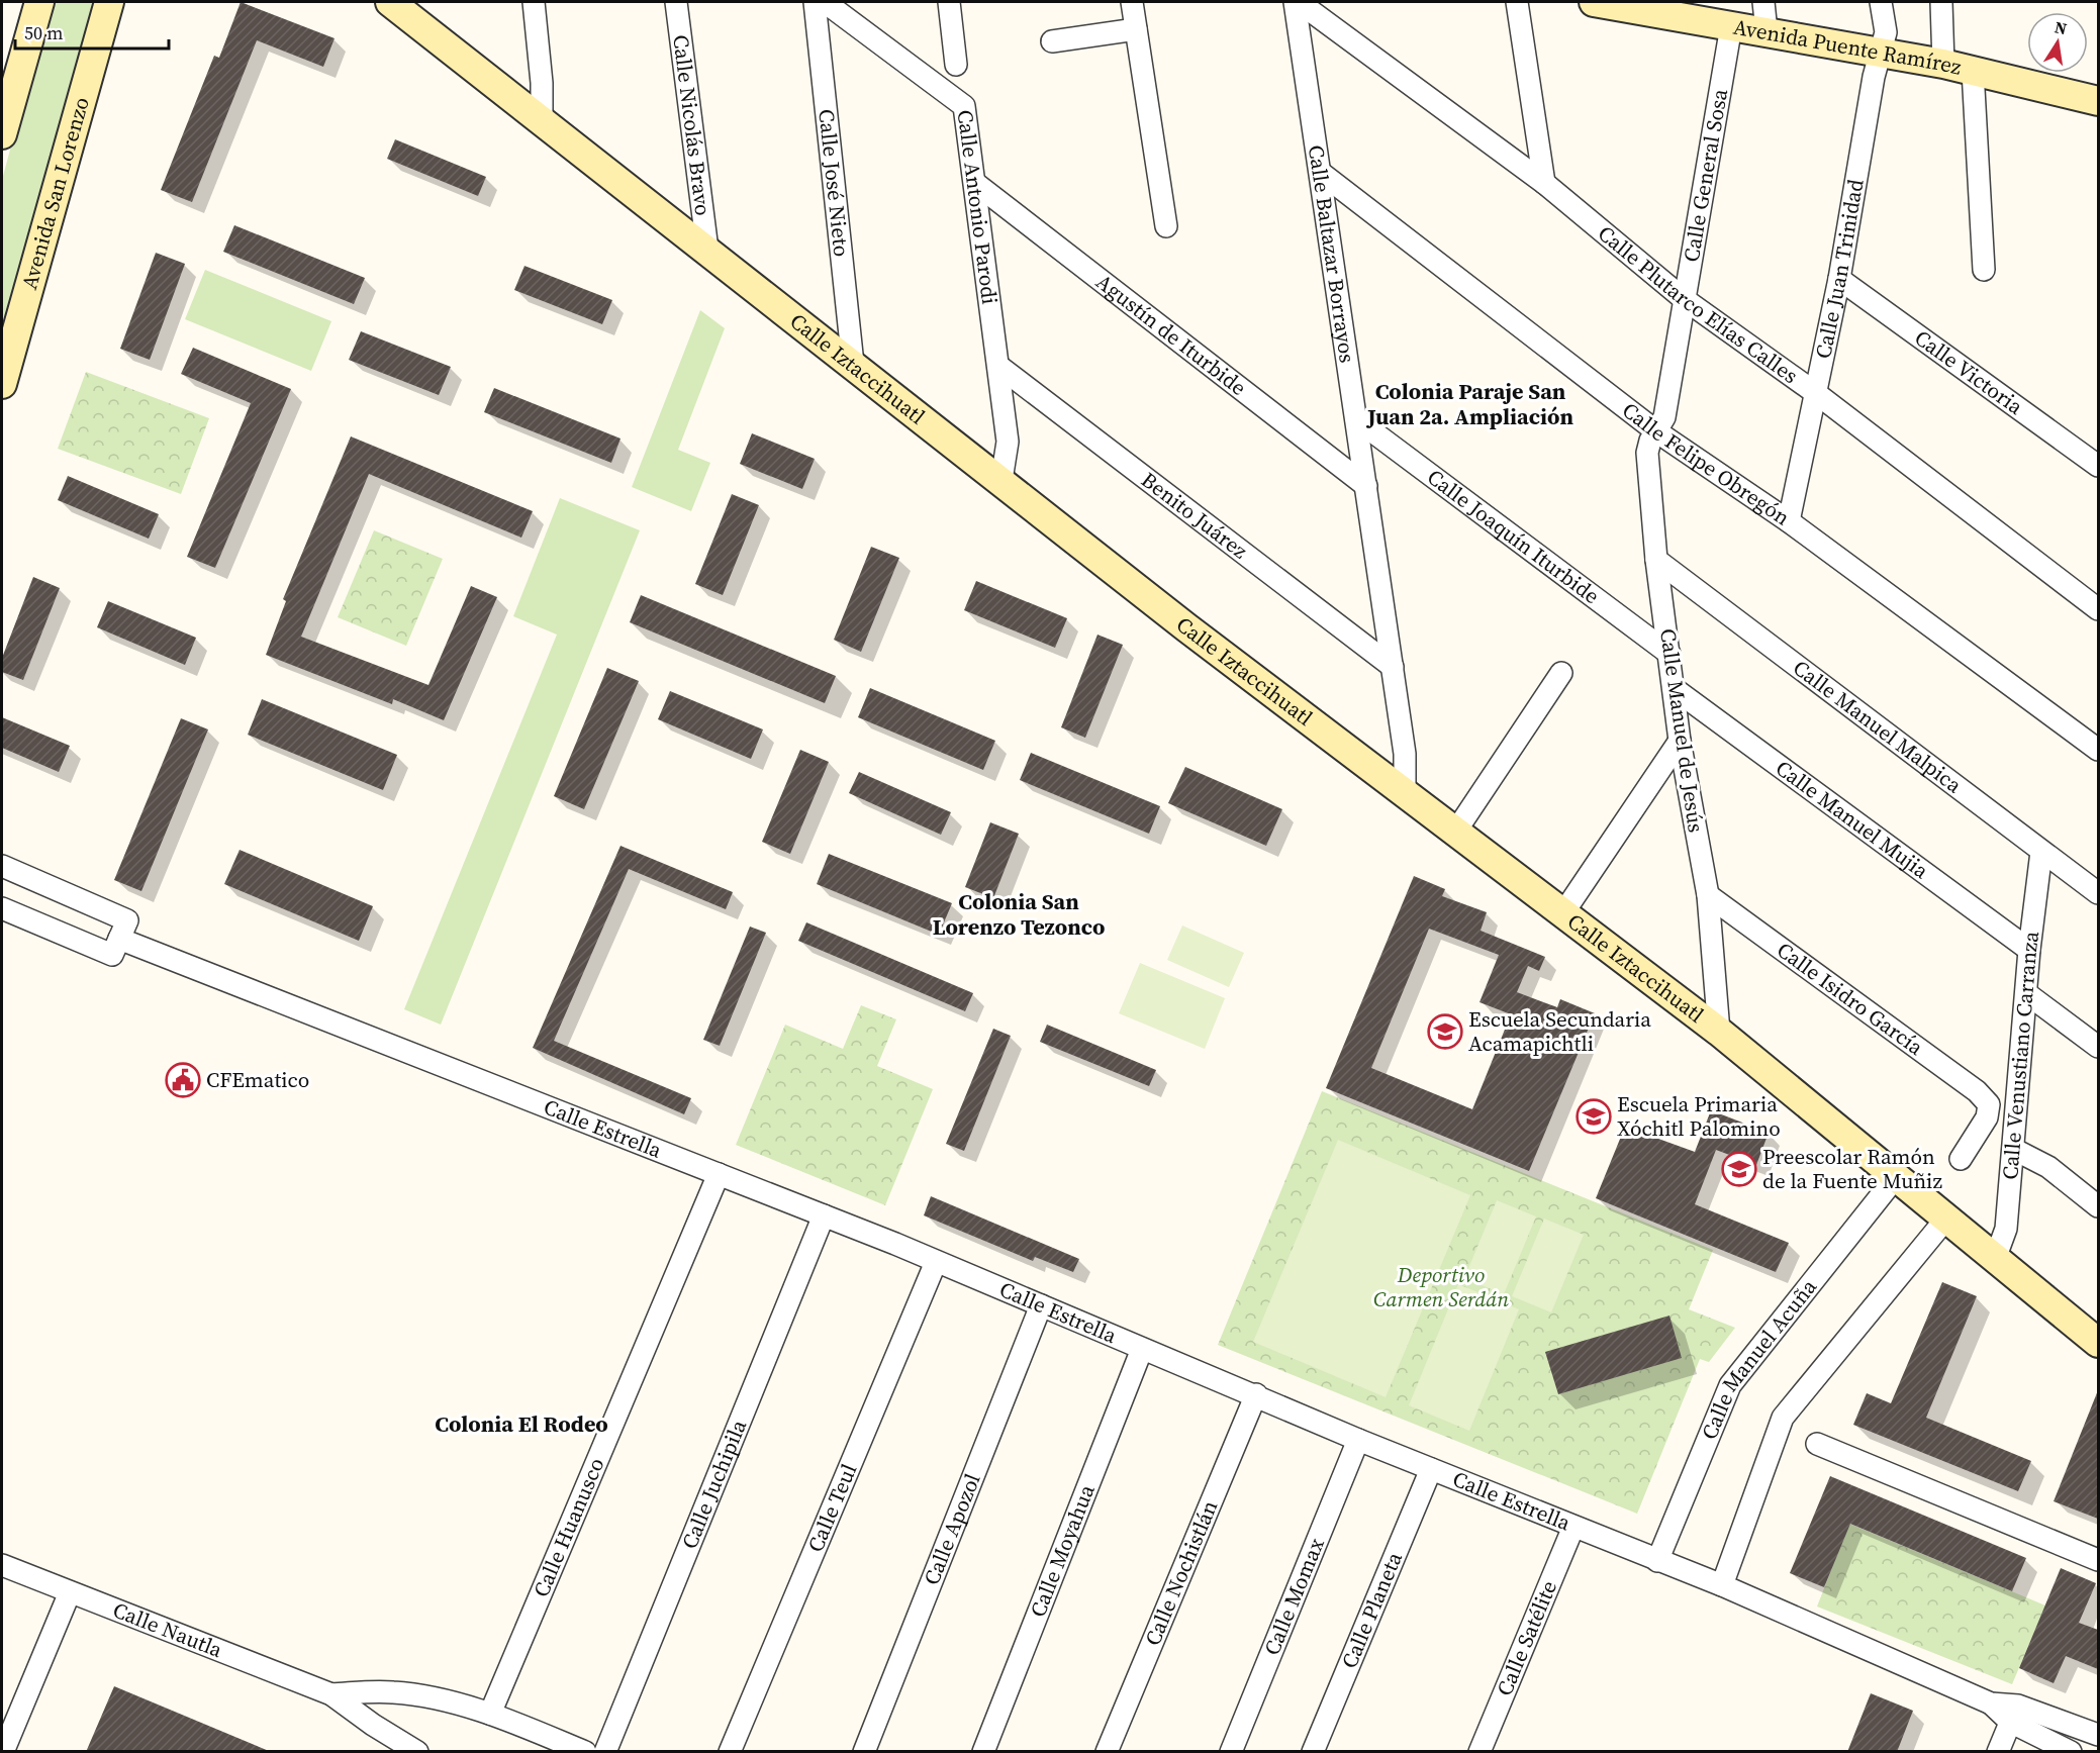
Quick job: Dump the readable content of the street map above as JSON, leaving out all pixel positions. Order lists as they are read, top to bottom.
{
  "streets": {
    "street": [
      "Avenida Puente Ramírez",
      "Calle Nicolás Bravo",
      "Calle General Sosa",
      "Calle José Nieto",
      "Avenida San Lorenzo",
      "Calle Antonio Parodi",
      "Calle Baltazar Borrayos",
      "Calle Juan Trinidad",
      "Calle Plutarco Elías Calles",
      "Agustín de Iturbide",
      "Calle Iztaccihuatl",
      "Calle Victoria",
      "Calle Felipe Obregón",
      "Benito Juárez",
      "Calle Joaquín Iturbide",
      "Calle Manuel Malpica",
      "Calle Manuel de Jesús",
      "Calle Manuel Mujia",
      "Calle Isidro García",
      "Calle Venustiano Carranza",
      "Calle Estrella",
      "Calle Manuel Acuña",
      "Calle Juchipila",
      "Calle Teul",
      "Calle Huanusco",
      "Calle Apozol",
      "Calle Moyahua",
      "Calle Nochistlán",
      "Calle Momax",
      "Calle Planeta",
      "Calle Nautla",
      "Calle Satélite"
    ]
  },
  "crossings": [
    ["Avenida Puente Ramírez", "Calle General Sosa"],
    ["Avenida Puente Ramírez", "Calle Juan Trinidad"],
    ["Calle Nicolás Bravo", "Calle Iztaccihuatl"],
    ["Calle General Sosa", "Calle Plutarco Elías Calles"],
    ["Calle General Sosa", "Calle Felipe Obregón"],
    ["Calle General Sosa", "Calle Manuel de Jesús"],
    ["Calle José Nieto", "Calle Iztaccihuatl"],
    ["Calle Antonio Parodi", "Agustín de Iturbide"],
    ["Calle Antonio Parodi", "Calle Iztaccihuatl"],
    ["Calle Antonio Parodi", "Benito Juárez"],
    ["Calle Baltazar Borrayos", "Agustín de Iturbide"],
    ["Calle Baltazar Borrayos", "Calle Iztaccihuatl"],
    ["Calle Baltazar Borrayos", "Calle Felipe Obregón"],
    ["Calle Baltazar Borrayos", "Benito Juárez"],
    ["Calle Baltazar Borrayos", "Calle Joaquín Iturbide"],
    ["Calle Juan Trinidad", "Calle Plutarco Elías Calles"],
    ["Calle Juan Trinidad", "Calle Victoria"],
    ["Calle Juan Trinidad", "Calle Felipe Obregón"],
    ["Calle Iztaccihuatl", "Calle Manuel de Jesús"],
    ["Calle Iztaccihuatl", "Calle Venustiano Carranza"],
    ["Calle Iztaccihuatl", "Calle Manuel Acuña"],
    ["Calle Felipe Obregón", "Calle Manuel de Jesús"],
    ["Calle Joaquín Iturbide", "Calle Manuel de Jesús"],
    ["Calle Manuel Malpica", "Calle Manuel de Jesús"],
    ["Calle Manuel Malpica", "Calle Venustiano Carranza"],
    ["Calle Manuel de Jesús", "Calle Manuel Mujia"],
    ["Calle Manuel de Jesús", "Calle Isidro García"],
    ["Calle Manuel Mujia", "Calle Venustiano Carranza"],
    ["Calle Estrella", "Calle Manuel Acuña"],
    ["Calle Estrella", "Calle Juchipila"],
    ["Calle Estrella", "Calle Teul"],
    ["Calle Estrella", "Calle Huanusco"],
    ["Calle Estrella", "Calle Apozol"],
    ["Calle Estrella", "Calle Moyahua"],
    ["Calle Estrella", "Calle Nochistlán"],
    ["Calle Estrella", "Calle Momax"],
    ["Calle Estrella", "Calle Planeta"],
    ["Calle Estrella", "Calle Satélite"],
    ["Calle Huanusco", "Calle Nautla"]
  ],
  "districts": ["Colonia Paraje San Juan 2a. Ampliación", "Colonia San Lorenzo Tezonco", "Colonia El Rodeo"],
  "parks": ["Deportivo Carmen Serdán"],
  "places": {
    "school or university": ["Escuela Secundaria Acamapichtli", "Escuela Primaria Xóchitl Palomino", "Preescolar Ramón de la Fuente Muñiz"],
    "public building": ["CFEmatico"]
  },
  "scale_bar": "50 m",
  "north": "top"
}
